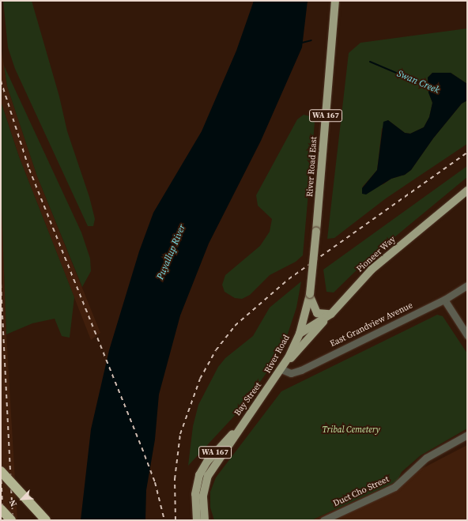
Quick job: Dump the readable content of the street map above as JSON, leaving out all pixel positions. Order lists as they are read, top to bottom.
{
  "streets": {
    "main road": [
      "WA 167",
      "River Road East",
      "Pioneer Way",
      "River Road",
      "Bay Street"
    ],
    "street": ["East Grandview Avenue", "Duct Cho Street"]
  },
  "crossings": [
    ["River Road East", "Pioneer Way"],
    ["River Road East", "River Road"],
    ["Pioneer Way", "River Road"],
    ["East Grandview Avenue", "River Road"],
    ["River Road", "Bay Street"]
  ],
  "water": ["Swan Creek", "Puyallup River"],
  "parks": ["Tribal Cemetery"],
  "north": "bottom left"
}
